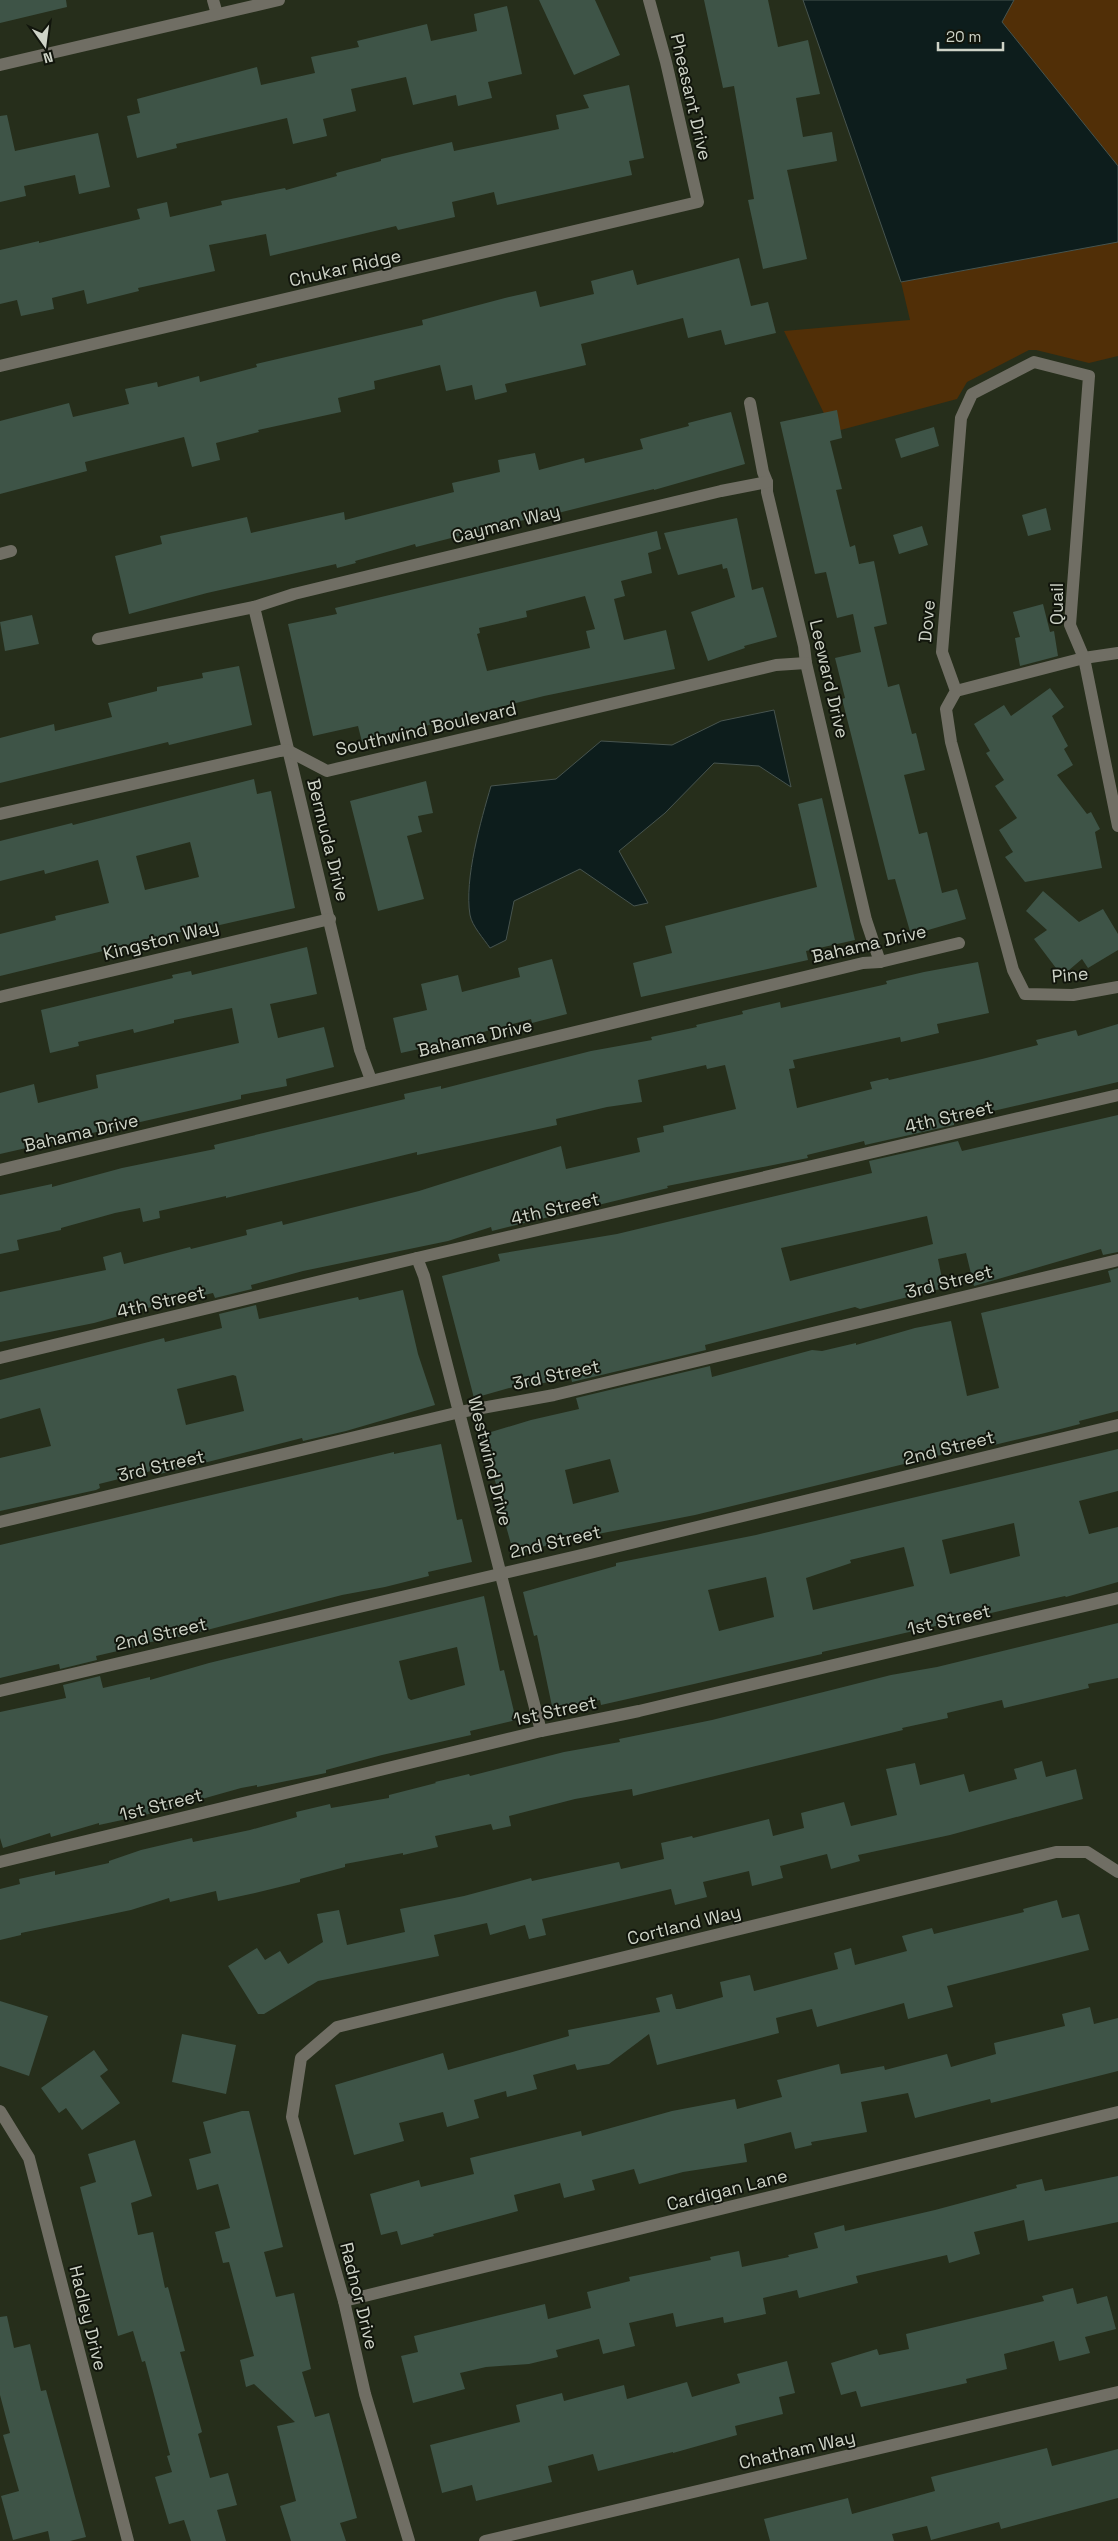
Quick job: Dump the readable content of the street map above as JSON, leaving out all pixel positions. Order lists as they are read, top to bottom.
{
  "streets": {
    "street": [
      "Pheasant Drive",
      "Chukar Ridge",
      "Cayman Way",
      "Quail",
      "Dove",
      "Leeward Drive",
      "Southwind Boulevard",
      "Bermuda Drive",
      "Kingston Way",
      "Bahama Drive",
      "Pine",
      "4th Street",
      "3rd Street",
      "2nd Street",
      "Westwind Drive",
      "1st Street",
      "Cortland Way",
      "Cardigan Lane",
      "Radnor Drive",
      "Hadley Drive",
      "Chatham Way"
    ]
  },
  "crossings": [
    ["Pheasant Drive", "Chukar Ridge"],
    ["Cayman Way", "Leeward Drive"],
    ["Cayman Way", "Bermuda Drive"],
    ["Quail", "Dove"],
    ["Dove", "Pine"],
    ["Leeward Drive", "Southwind Boulevard"],
    ["Leeward Drive", "Bahama Drive"],
    ["Southwind Boulevard", "Bermuda Drive"],
    ["Bermuda Drive", "Kingston Way"],
    ["Bermuda Drive", "Bahama Drive"],
    ["4th Street", "Westwind Drive"],
    ["3rd Street", "Westwind Drive"],
    ["2nd Street", "Westwind Drive"],
    ["Westwind Drive", "1st Street"],
    ["Cortland Way", "Radnor Drive"],
    ["Cardigan Lane", "Radnor Drive"]
  ],
  "scale_bar": "20 m",
  "north": "bottom"
}
